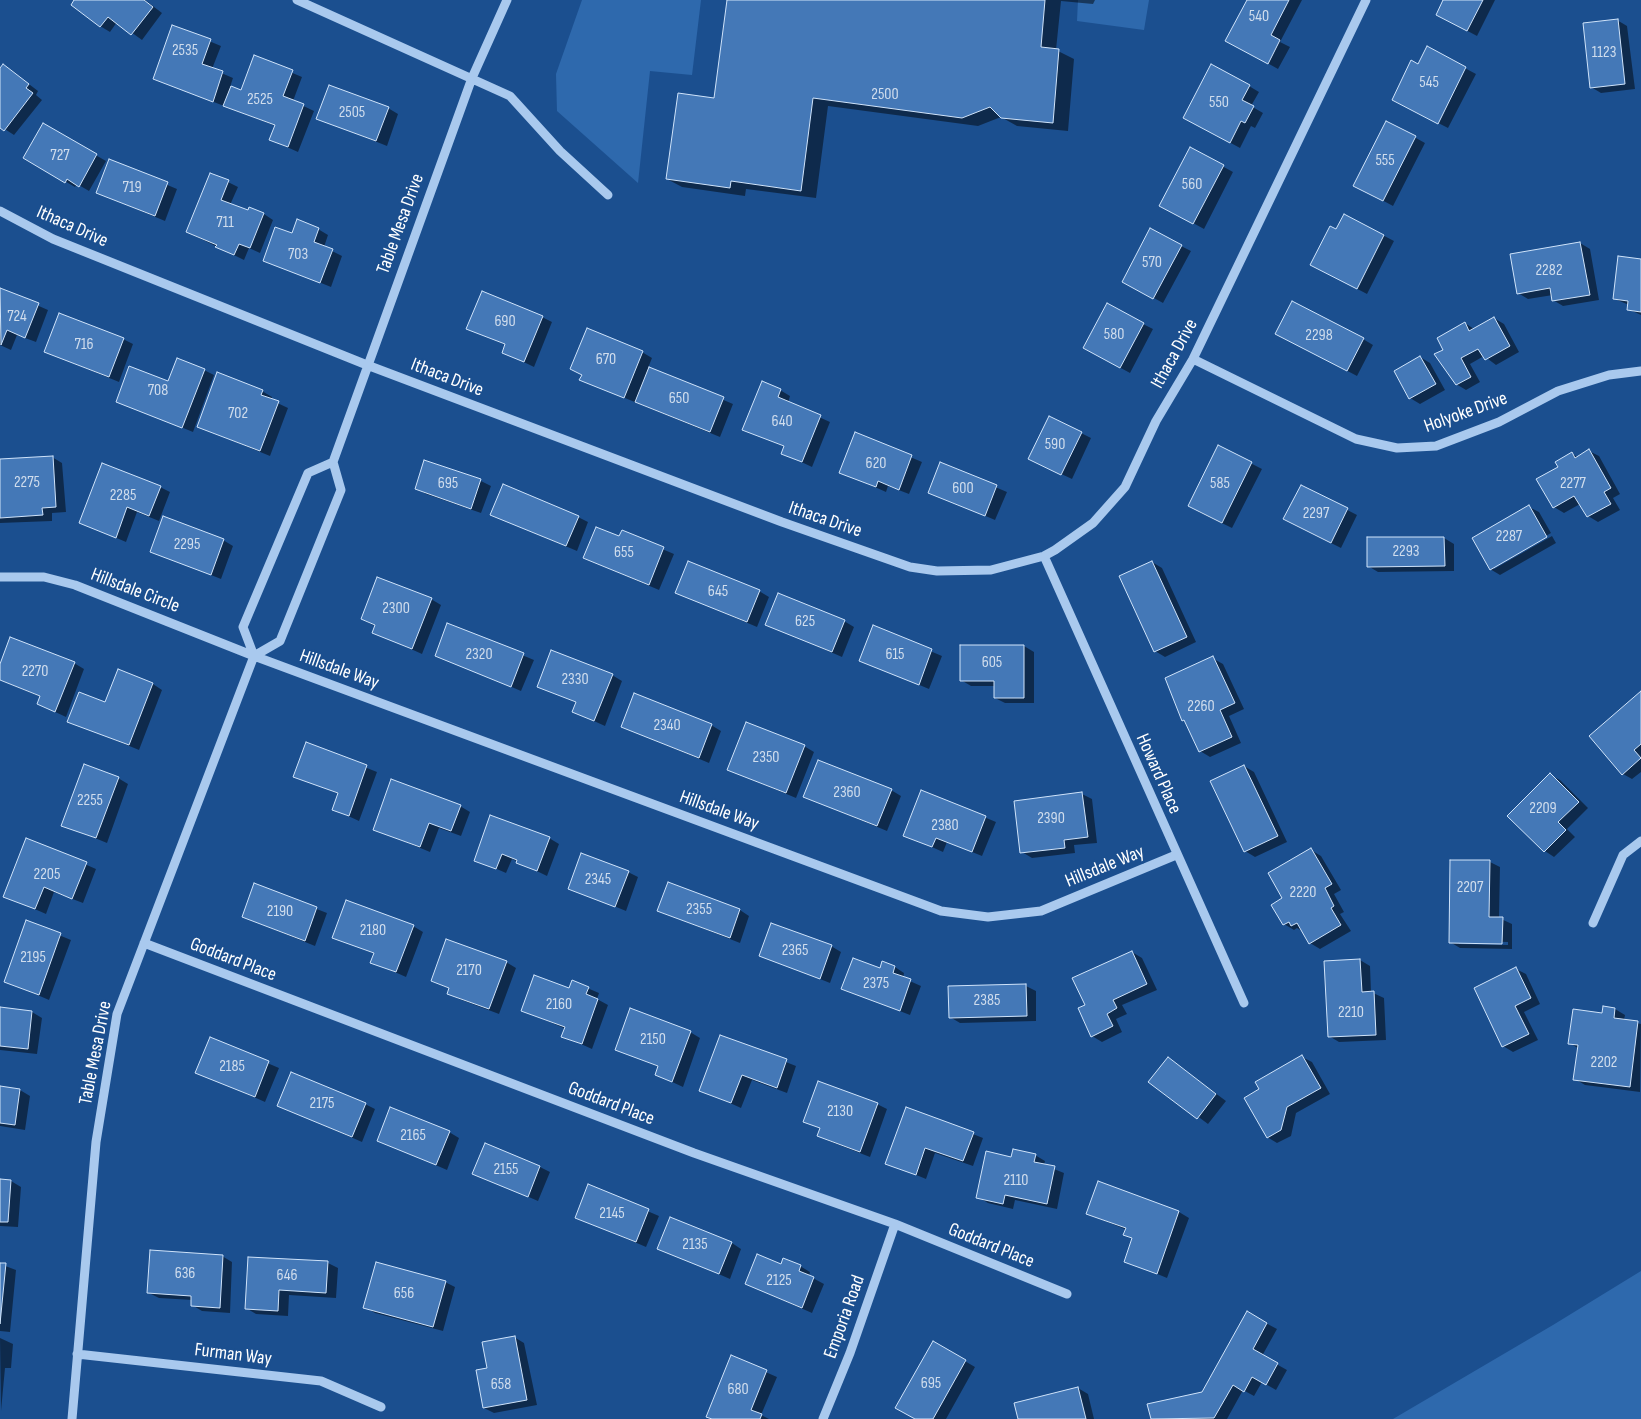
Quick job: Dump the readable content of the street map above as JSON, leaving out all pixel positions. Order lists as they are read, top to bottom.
{
  "streets": {
    "street": [
      "Table Mesa Drive",
      "Ithaca Drive",
      "Holyoke Drive",
      "Hillsdale Circle",
      "Hillsdale Way",
      "Howard Place",
      "Goddard Place",
      "Emporia Road",
      "Furman Way"
    ]
  },
  "crossings": [
    ["Table Mesa Drive", "Ithaca Drive"],
    ["Table Mesa Drive", "Hillsdale Circle"],
    ["Table Mesa Drive", "Hillsdale Way"],
    ["Table Mesa Drive", "Goddard Place"],
    ["Table Mesa Drive", "Furman Way"],
    ["Ithaca Drive", "Holyoke Drive"],
    ["Ithaca Drive", "Howard Place"],
    ["Hillsdale Circle", "Hillsdale Way"],
    ["Hillsdale Way", "Howard Place"],
    ["Goddard Place", "Emporia Road"]
  ],
  "house_numbers": [
    "540",
    "2535",
    "1123",
    "545",
    "2500",
    "2525",
    "550",
    "2505",
    "727",
    "555",
    "560",
    "719",
    "711",
    "703",
    "570",
    "2282",
    "724",
    "690",
    "580",
    "2298",
    "716",
    "670",
    "708",
    "650",
    "702",
    "640",
    "590",
    "620",
    "2275",
    "695",
    "585",
    "2277",
    "600",
    "2285",
    "2297",
    "2287",
    "2295",
    "2293",
    "655",
    "645",
    "2300",
    "625",
    "2320",
    "615",
    "605",
    "2270",
    "2330",
    "2260",
    "2340",
    "2350",
    "2360",
    "2255",
    "2209",
    "2390",
    "2380",
    "2205",
    "2345",
    "2207",
    "2220",
    "2355",
    "2190",
    "2180",
    "2365",
    "2195",
    "2170",
    "2375",
    "2385",
    "2160",
    "2210",
    "2150",
    "2202",
    "2185",
    "2175",
    "2130",
    "2165",
    "2155",
    "2110",
    "2145",
    "2135",
    "636",
    "646",
    "2125",
    "656",
    "695",
    "658",
    "680"
  ]
}
